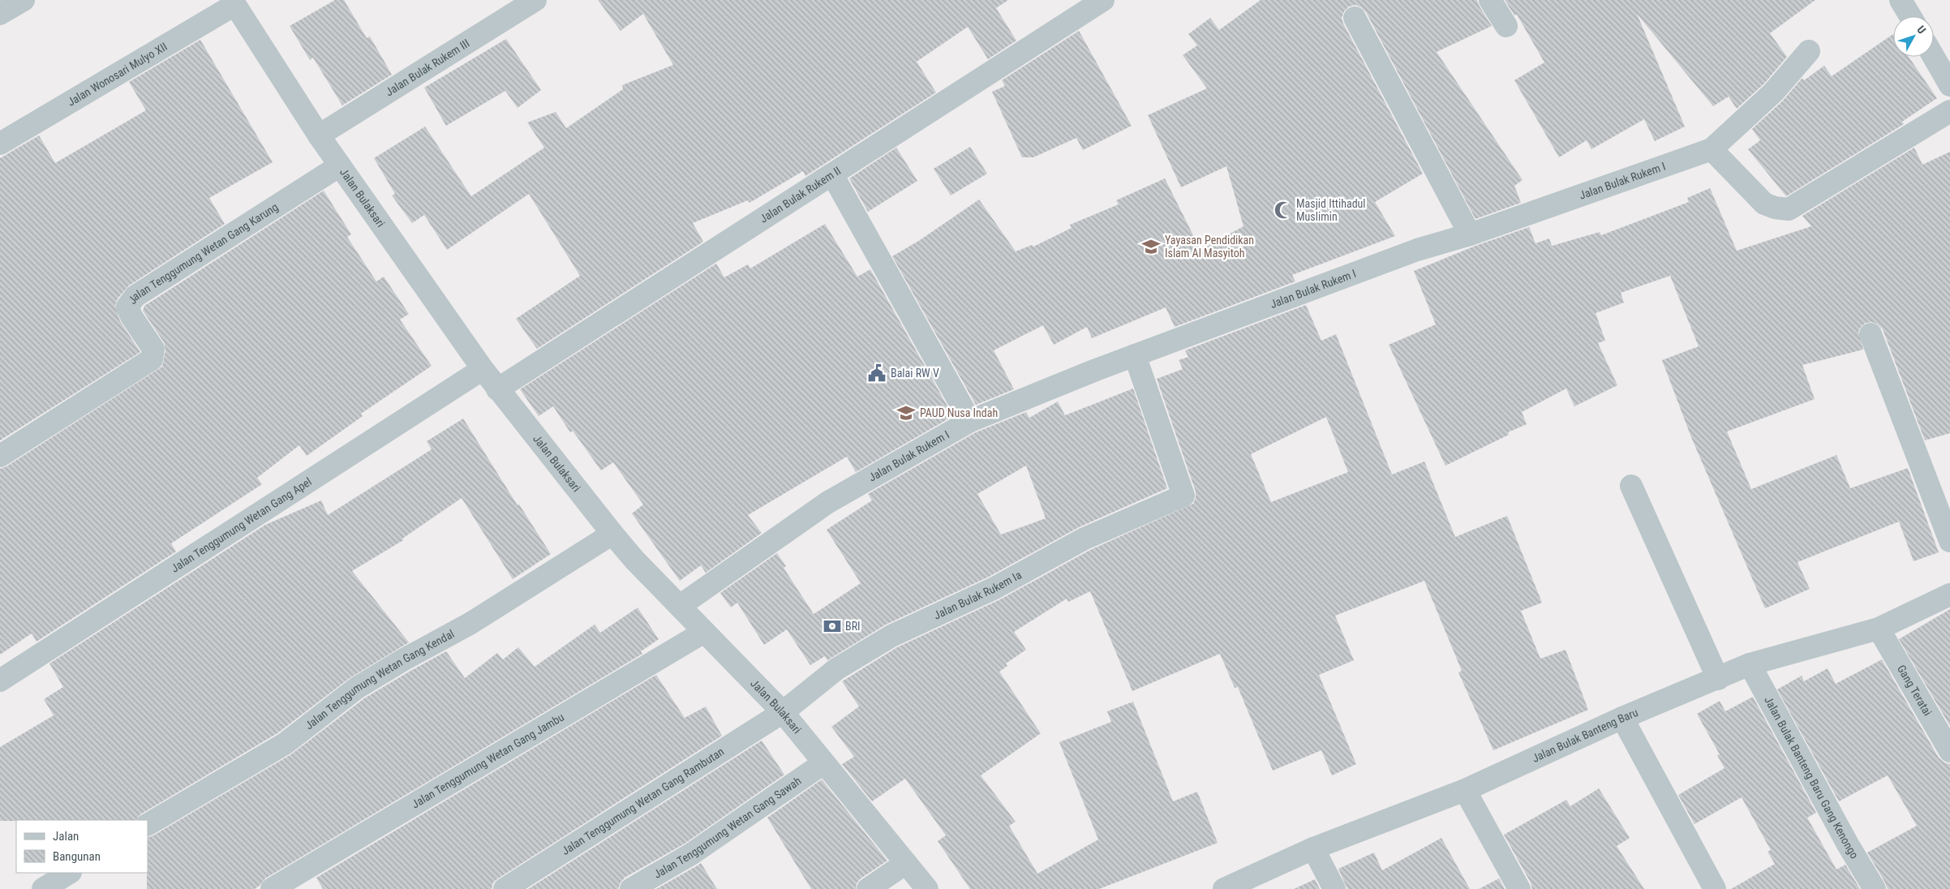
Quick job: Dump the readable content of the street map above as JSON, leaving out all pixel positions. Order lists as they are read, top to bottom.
{
  "streets": {
    "street": [
      "Jalan Bulak Rukem III",
      "Jalan Wonosari Mulyo XII",
      "Jalan Bulak Rukem I",
      "Jalan Bulak Rukem II",
      "Jalan Bulaksari",
      "Jalan Tenggumung Wetan Gang Karung",
      "Jalan Tenggumung Wetan Gang Apel",
      "Jalan Bulak Rukem Ia",
      "Jalan Tenggumung Wetan Gang Kendal",
      "Gang Teratai",
      "Jalan Bulak Banteng Baru",
      "Jalan Tenggumung Wetan Gang Jambu",
      "Jalan Bulak Banteng Baru Gang Kenongo",
      "Jalan Tenggumung Wetan Gang Rambutan",
      "Jalan Tenggumung Wetan Gang Sawah"
    ]
  },
  "crossings": [
    ["Jalan Bulak Rukem III", "Jalan Bulaksari"],
    ["Jalan Wonosari Mulyo XII", "Jalan Bulaksari"],
    ["Jalan Bulak Rukem I", "Jalan Bulaksari"],
    ["Jalan Bulak Rukem I", "Jalan Bulak Rukem Ia"],
    ["Jalan Bulak Rukem II", "Jalan Bulaksari"],
    ["Jalan Bulaksari", "Jalan Tenggumung Wetan Gang Karung"],
    ["Jalan Bulaksari", "Jalan Tenggumung Wetan Gang Apel"],
    ["Jalan Bulaksari", "Jalan Bulak Rukem Ia"],
    ["Jalan Bulaksari", "Jalan Tenggumung Wetan Gang Kendal"],
    ["Jalan Bulaksari", "Jalan Tenggumung Wetan Gang Jambu"],
    ["Jalan Bulaksari", "Jalan Tenggumung Wetan Gang Rambutan"],
    ["Jalan Bulaksari", "Jalan Tenggumung Wetan Gang Sawah"],
    ["Jalan Bulak Rukem Ia", "Jalan Tenggumung Wetan Gang Rambutan"],
    ["Gang Teratai", "Jalan Bulak Banteng Baru"],
    ["Jalan Bulak Banteng Baru", "Jalan Bulak Banteng Baru Gang Kenongo"]
  ],
  "places": {
    "mosque": ["Masjid Ittihadul Muslimin"],
    "school or university": ["Yayasan Pendidikan Islam Al Masyitoh", "PAUD Nusa Indah"],
    "public building": ["Balai RW V"],
    "bank": ["BRI"]
  },
  "legend": ["Jalan", "Bangunan"],
  "north": "top right"
}
